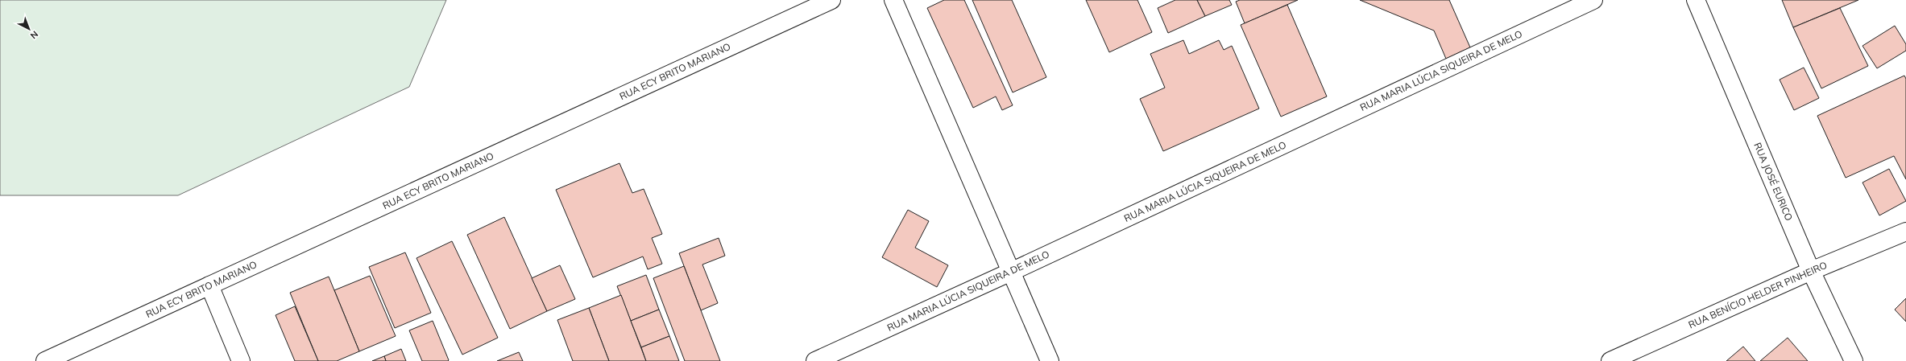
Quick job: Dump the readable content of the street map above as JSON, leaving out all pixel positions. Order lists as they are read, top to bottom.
{
  "streets": {
    "street": [
      "RUA MARIA LÚCIA SIQUEIRA DE MELO",
      "RUA ECY BRITO MARIANO",
      "RUA JOSÉ EURICO",
      "RUA BENÍCIO HELDER PINHEIRO"
    ]
  },
  "crossings": [
    ["RUA JOSÉ EURICO", "RUA BENÍCIO HELDER PINHEIRO"]
  ],
  "north": "bottom right"
}
